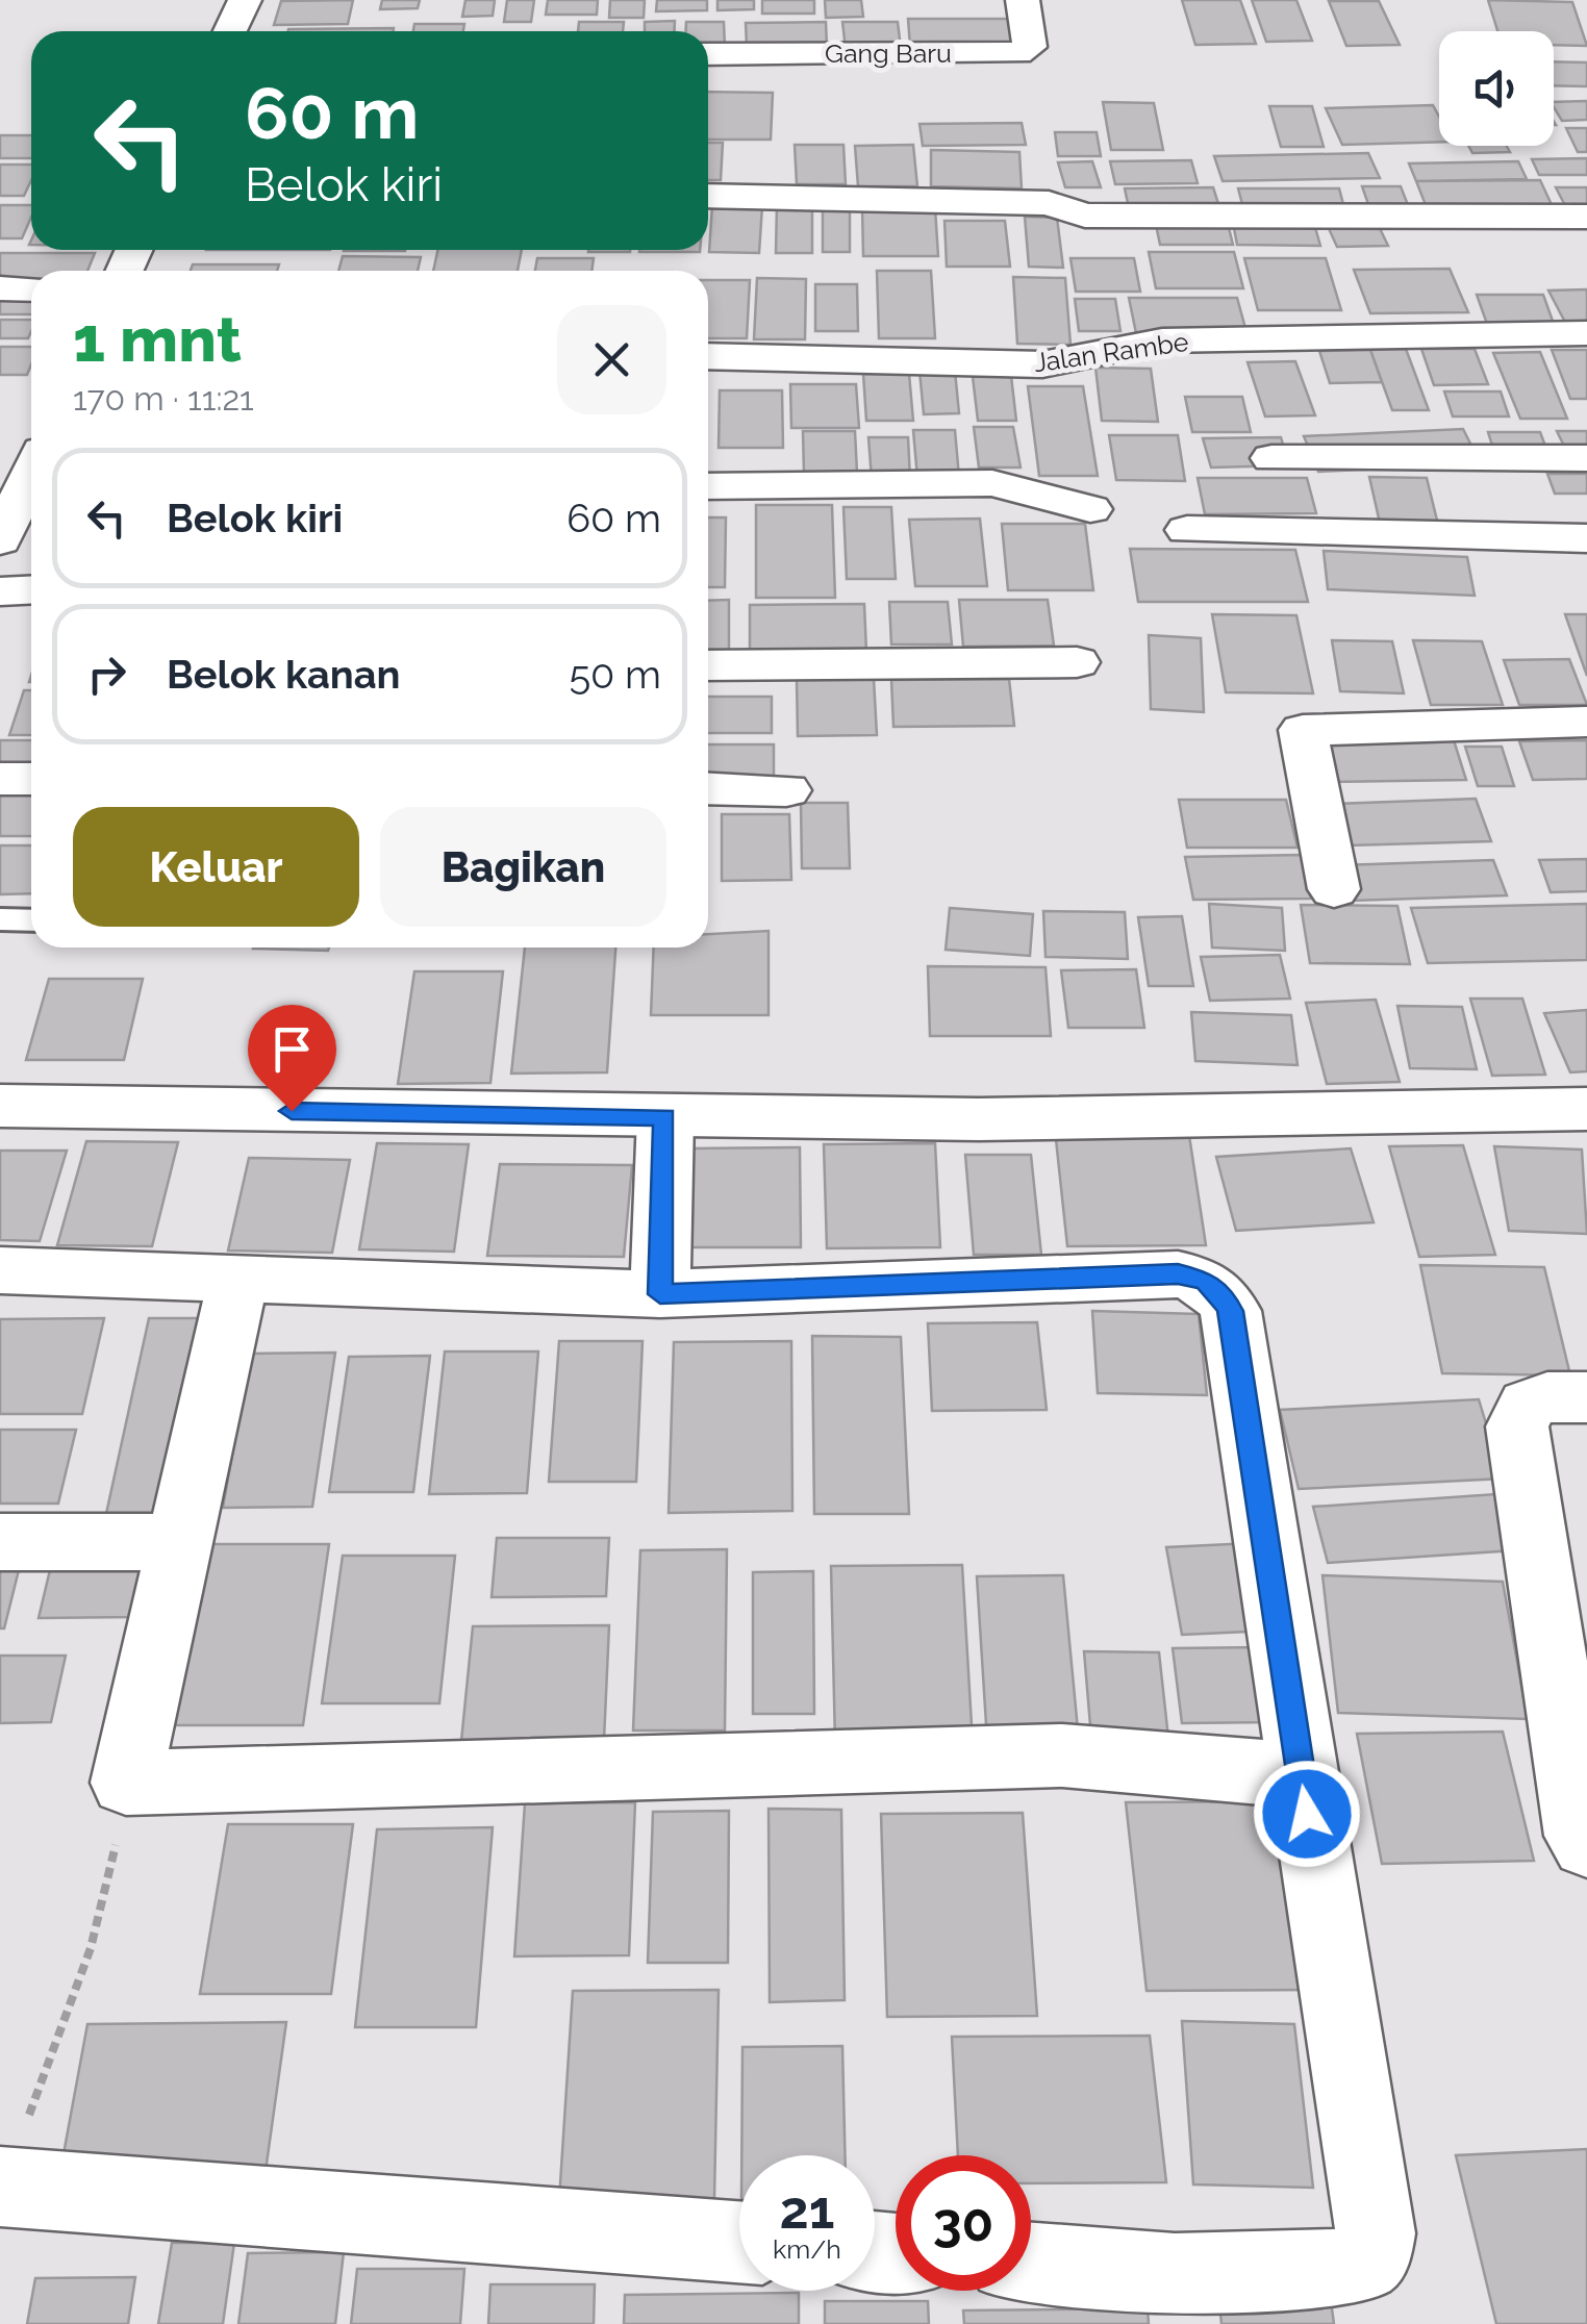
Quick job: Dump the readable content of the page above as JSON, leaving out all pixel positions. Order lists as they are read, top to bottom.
{
  "streets": {
    "street": ["Gang Baru", "Jalan Rambe"]
  },
  "page": {
    "turn": ["60 m", "Belok kiri"],
    "heading": ["1 mnt", "170 m · 11:21"],
    "list": [
      {
        "name": "Belok kiri",
        "value": "60 m"
      },
      {
        "name": "Belok kanan",
        "value": "50 m"
      }
    ],
    "buttons": ["Keluar", "Bagikan"],
    "speed": "21 km/h",
    "limit": "30"
  }
}
